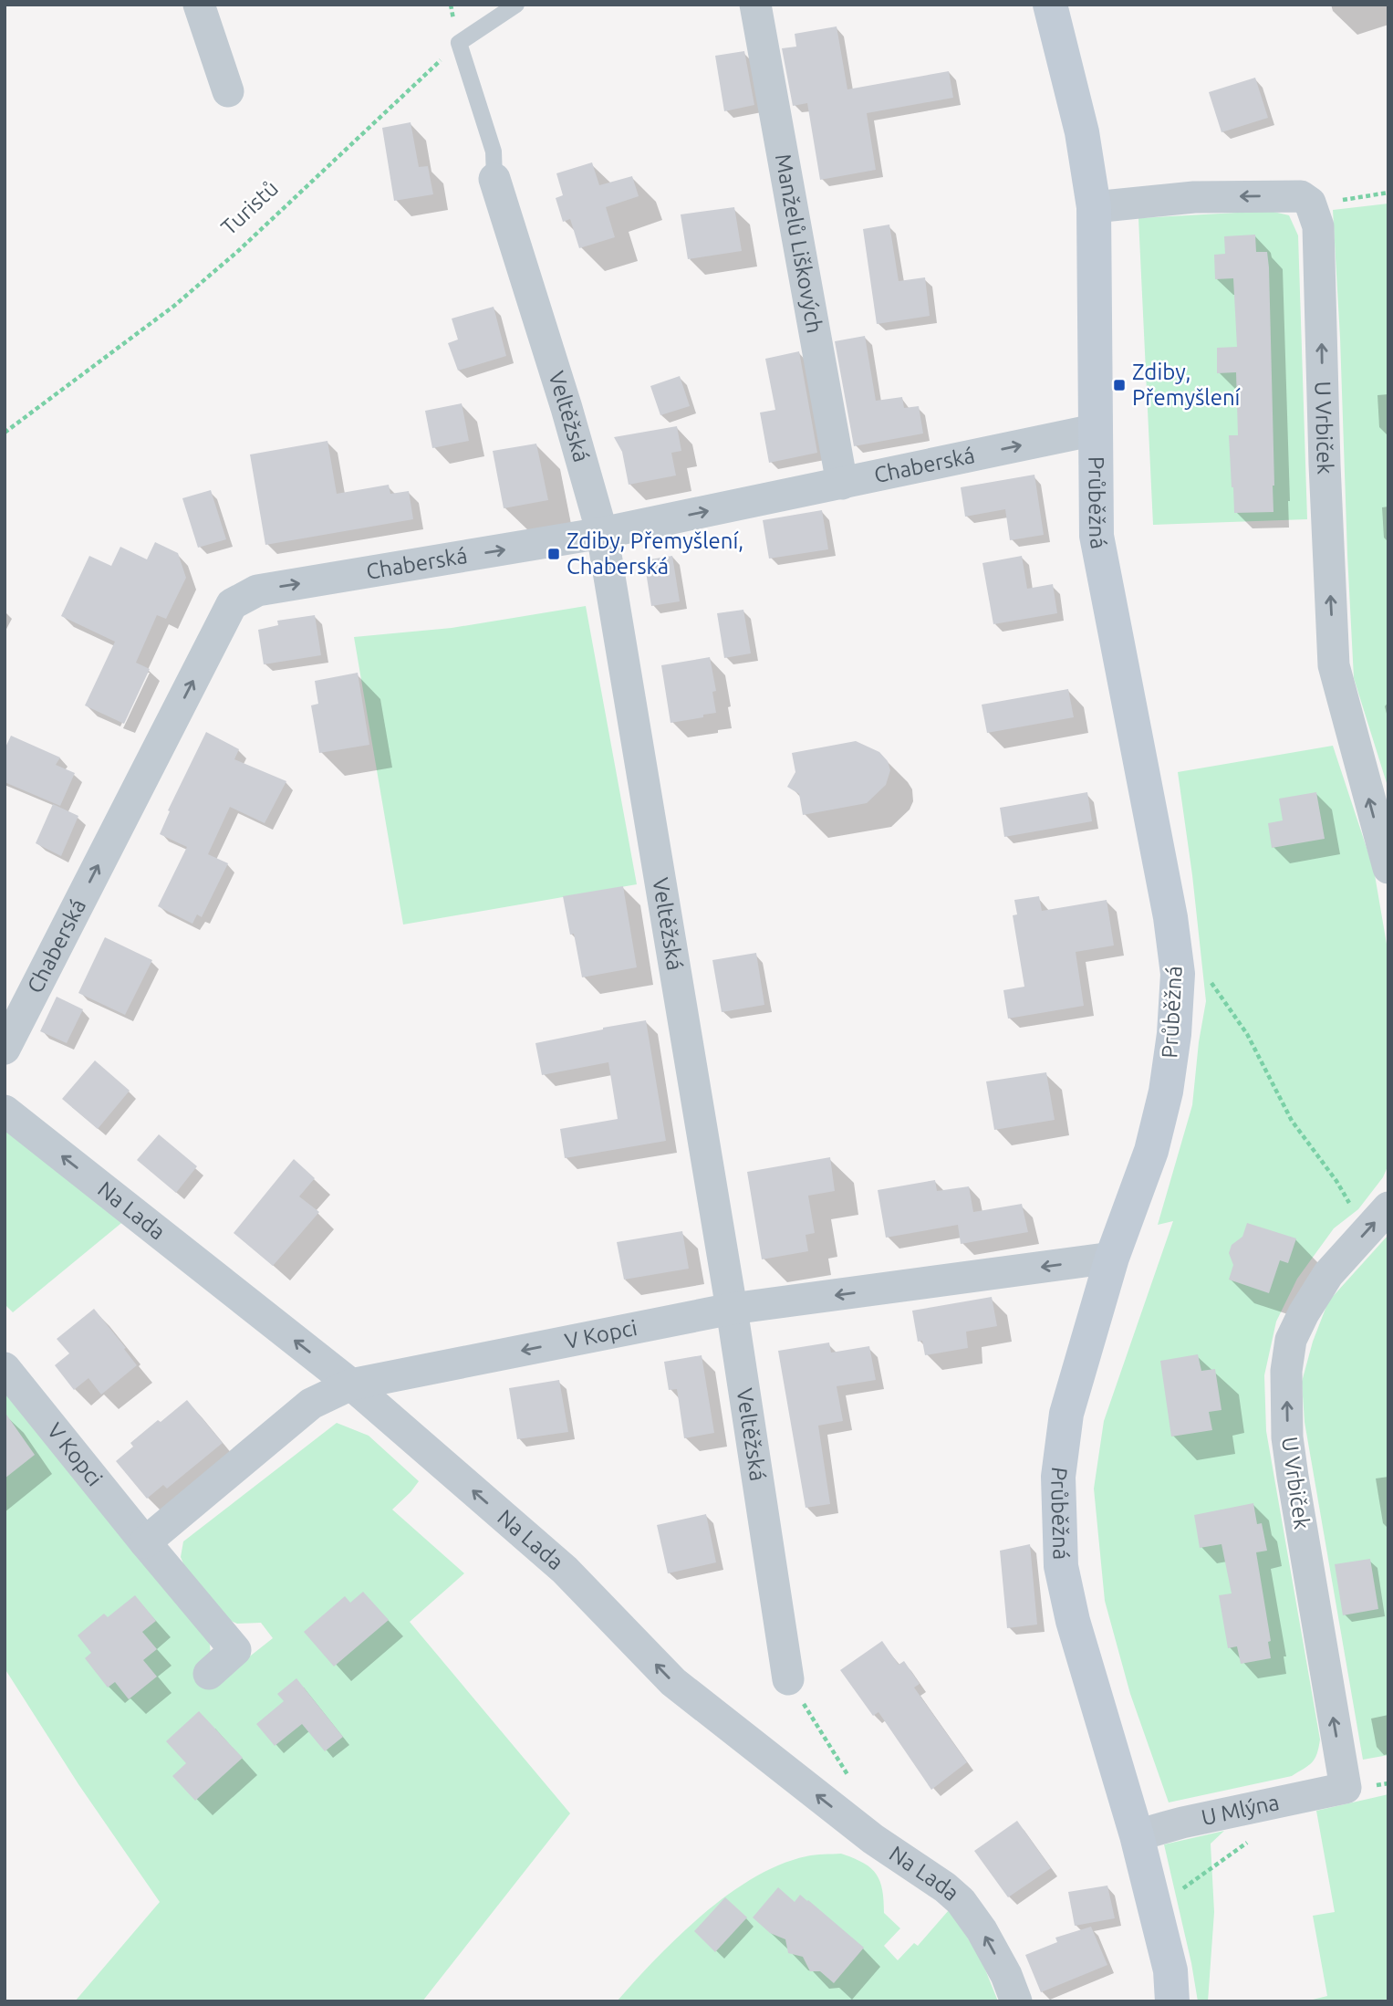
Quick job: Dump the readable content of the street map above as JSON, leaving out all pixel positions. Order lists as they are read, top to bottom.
{
  "streets": {
    "street": [
      "Manželů Liškových",
      "Veltěžská",
      "U Vrbiček",
      "Chaberská",
      "Průběžná",
      "Na Lada",
      "V Kopci",
      "U Mlýna"
    ],
    "path": ["Turistů"]
  },
  "crossings": [
    ["Manželů Liškových", "Chaberská"],
    ["Veltěžská", "Chaberská"],
    ["Veltěžská", "V Kopci"],
    ["U Vrbiček", "U Mlýna"],
    ["Chaberská", "Průběžná"],
    ["Průběžná", "V Kopci"],
    ["Průběžná", "U Mlýna"],
    ["Na Lada", "V Kopci"]
  ],
  "one_way": [
    "U Vrbiček",
    "Chaberská",
    "Na Lada",
    "V Kopci"
  ],
  "places": {
    "transit": ["Zdiby, Přemyšlení", "Zdiby, Přemyšlení, Chaberská"]
  }
}
